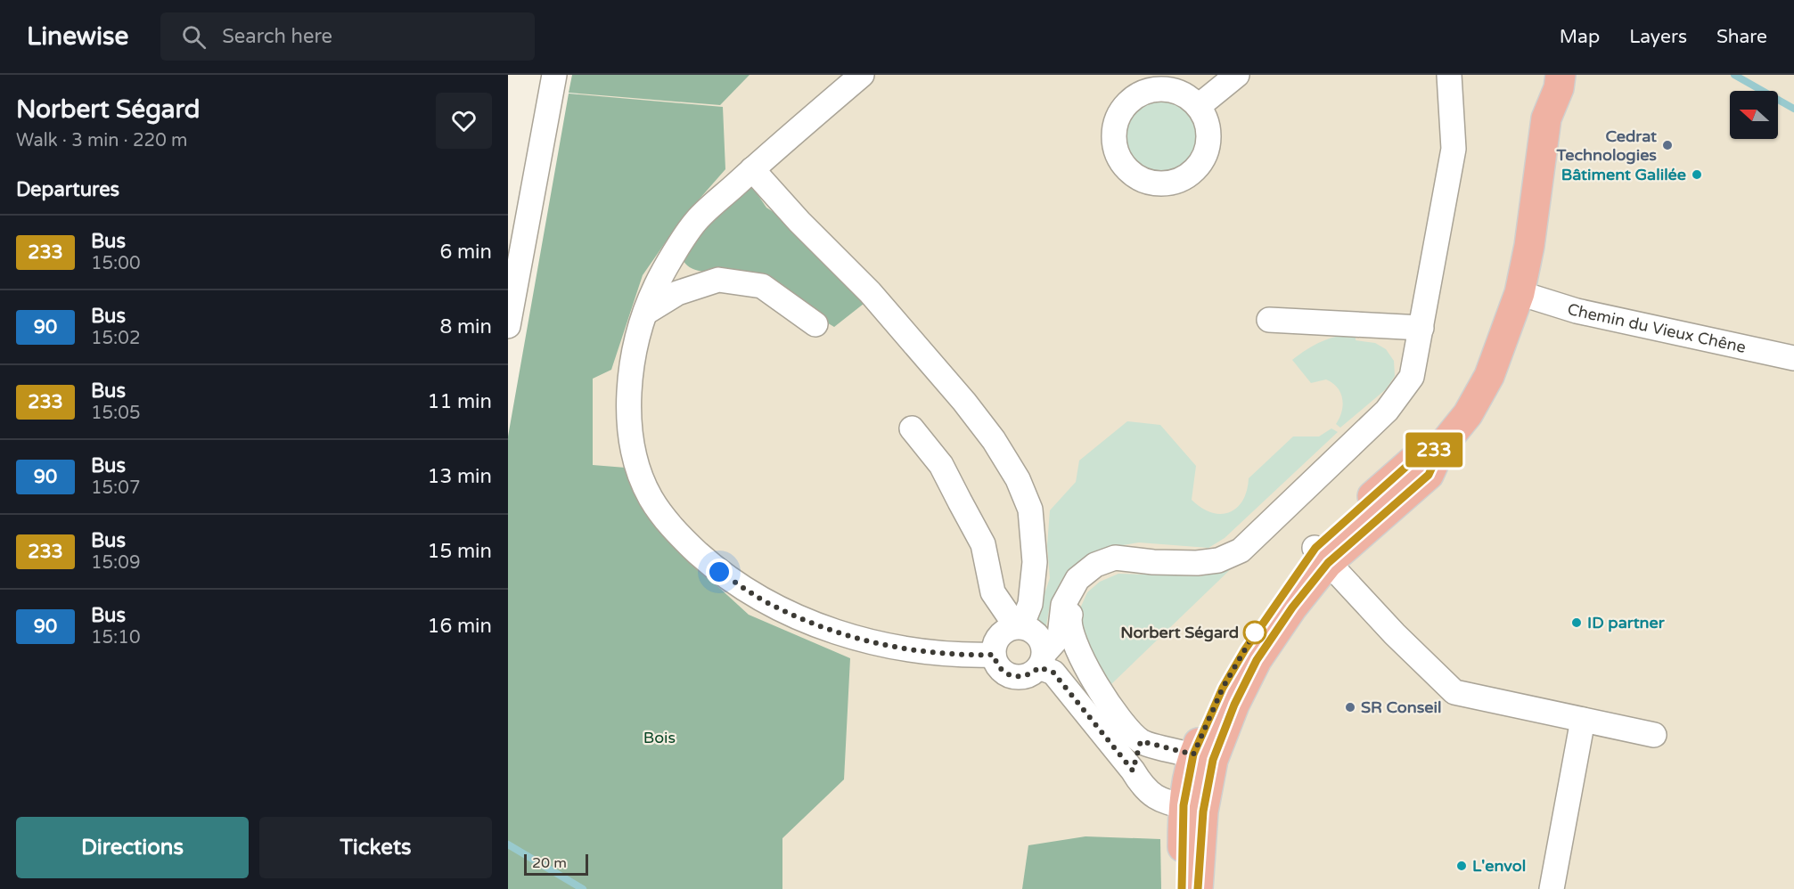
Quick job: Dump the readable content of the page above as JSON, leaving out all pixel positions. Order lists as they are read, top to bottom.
{
  "streets": {
    "street": ["Chemin du Vieux Chêne"]
  },
  "parks": ["Bois"],
  "places": [
    "Cedrat Technologies",
    "Bâtiment Galilée",
    "ID partner",
    "Norbert Ségard",
    "SR Conseil",
    "L'envol"
  ],
  "lines": ["bus line 233"],
  "scale_bar": "20 m",
  "north": "left",
  "page": {
    "header": "Linewise",
    "search": "Search here",
    "nav": ["Map", "Layers", "Share"],
    "heading": [
      ["Norbert Ségard", "Walk · 3 min · 220 m"],
      "Departures"
    ],
    "on_map": "233",
    "list": [
      {
        "mark": "233",
        "name": "Bus",
        "note": "15:00",
        "value": "6 min"
      },
      {
        "mark": "90",
        "name": "Bus",
        "note": "15:02",
        "value": "8 min"
      },
      {
        "mark": "233",
        "name": "Bus",
        "note": "15:05",
        "value": "11 min"
      },
      {
        "mark": "90",
        "name": "Bus",
        "note": "15:07",
        "value": "13 min"
      },
      {
        "mark": "233",
        "name": "Bus",
        "note": "15:09",
        "value": "15 min"
      },
      {
        "mark": "90",
        "name": "Bus",
        "note": "15:10",
        "value": "16 min"
      }
    ],
    "buttons": ["Directions", "Tickets"],
    "scale": "20 m"
  }
}
